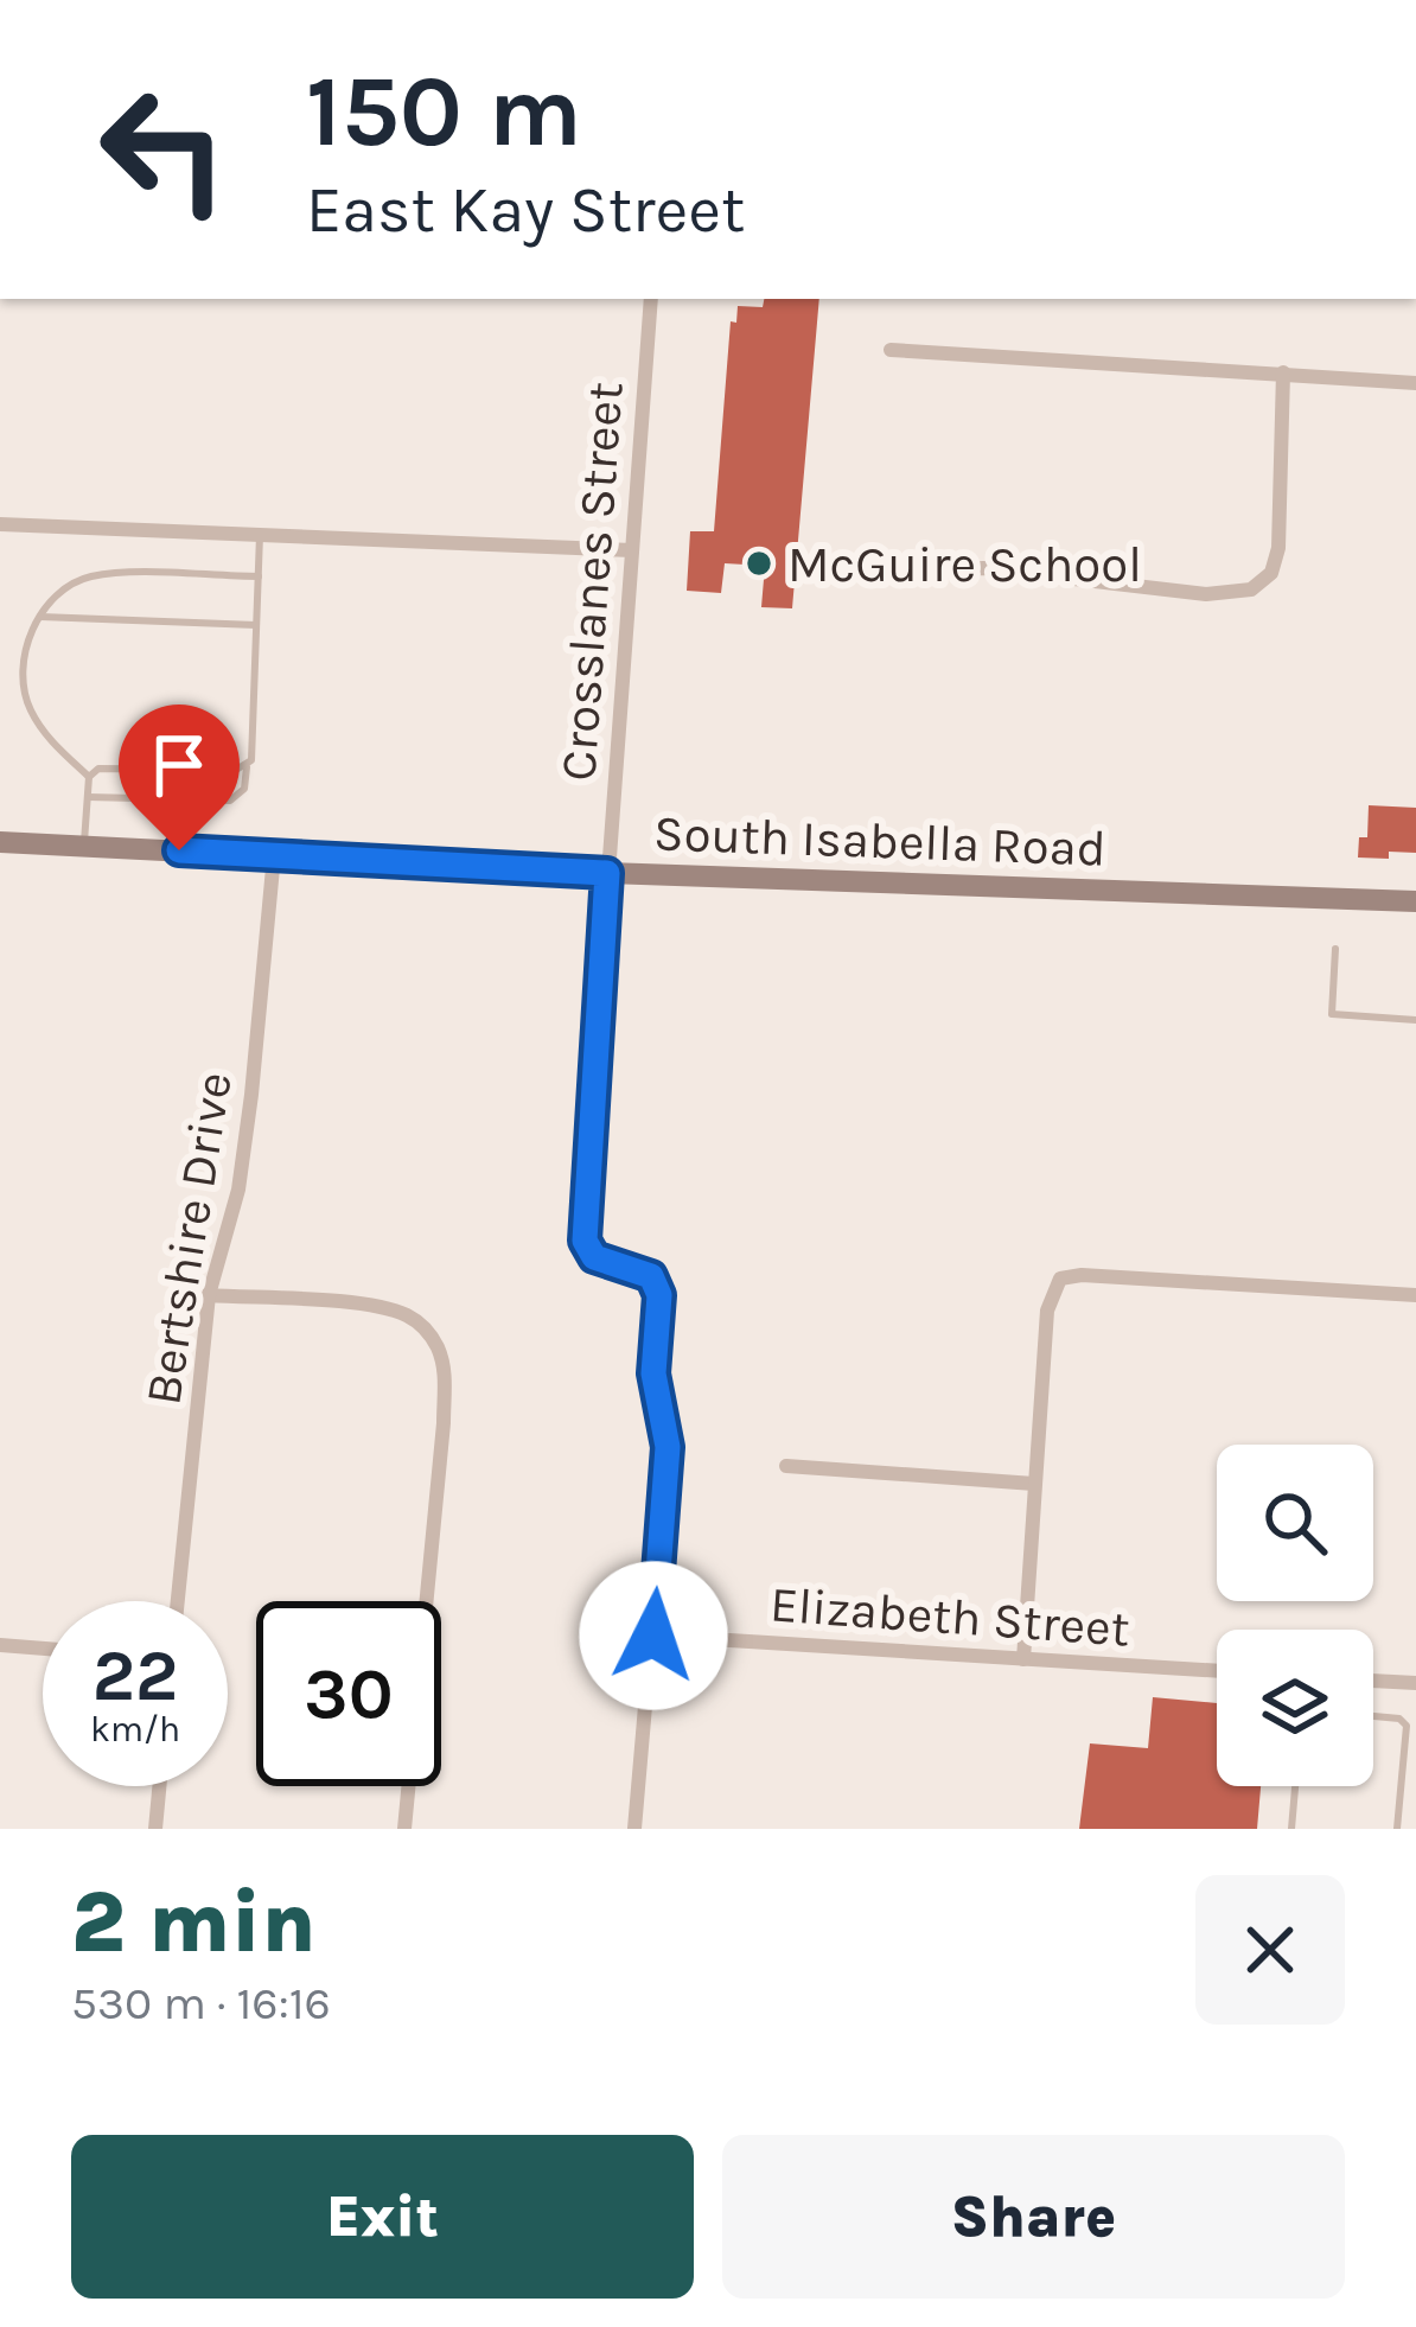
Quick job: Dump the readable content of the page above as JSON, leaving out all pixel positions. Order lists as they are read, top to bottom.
{
  "streets": {
    "main road": ["South Isabella Road"],
    "street": ["Crosslanes Street", "Bertshire Drive", "Elizabeth Street"]
  },
  "crossings": [
    ["Crosslanes Street", "South Isabella Road"],
    ["Crosslanes Street", "Elizabeth Street"],
    ["South Isabella Road", "Bertshire Drive"]
  ],
  "places": ["McGuire School"],
  "page": {
    "turn": ["150 m", "East Kay Street"],
    "speed": "22 km/h",
    "limit": "30",
    "heading": ["2 min", "530 m · 16:16"],
    "buttons": ["Exit", "Share"]
  }
}
